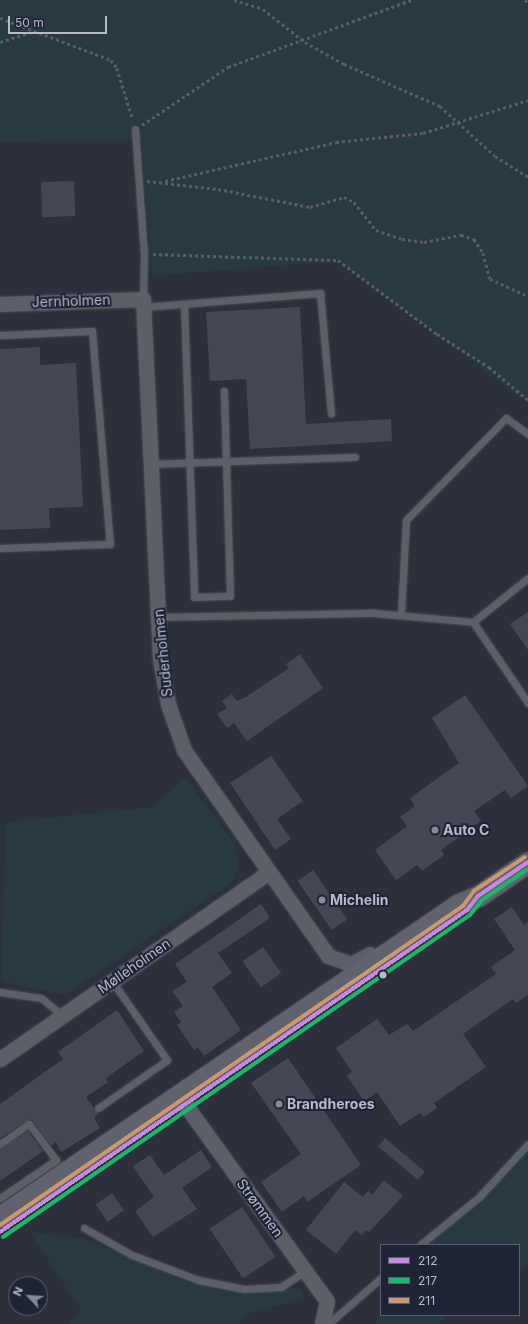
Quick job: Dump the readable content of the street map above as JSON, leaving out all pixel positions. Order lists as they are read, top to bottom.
{
  "streets": {
    "street": [
      "Jernholmen",
      "Suderholmen",
      "Mølleholmen",
      "Strømmen"
    ]
  },
  "crossings": [
    ["Jernholmen", "Suderholmen"],
    ["Suderholmen", "Mølleholmen"]
  ],
  "places": ["Auto C", "Michelin", "Brandheroes"],
  "lines": ["transit line 211", "transit line 212", "transit line 217"],
  "legend": ["212", "217", "211"],
  "scale_bar": "50 m",
  "north": "top left"
}
